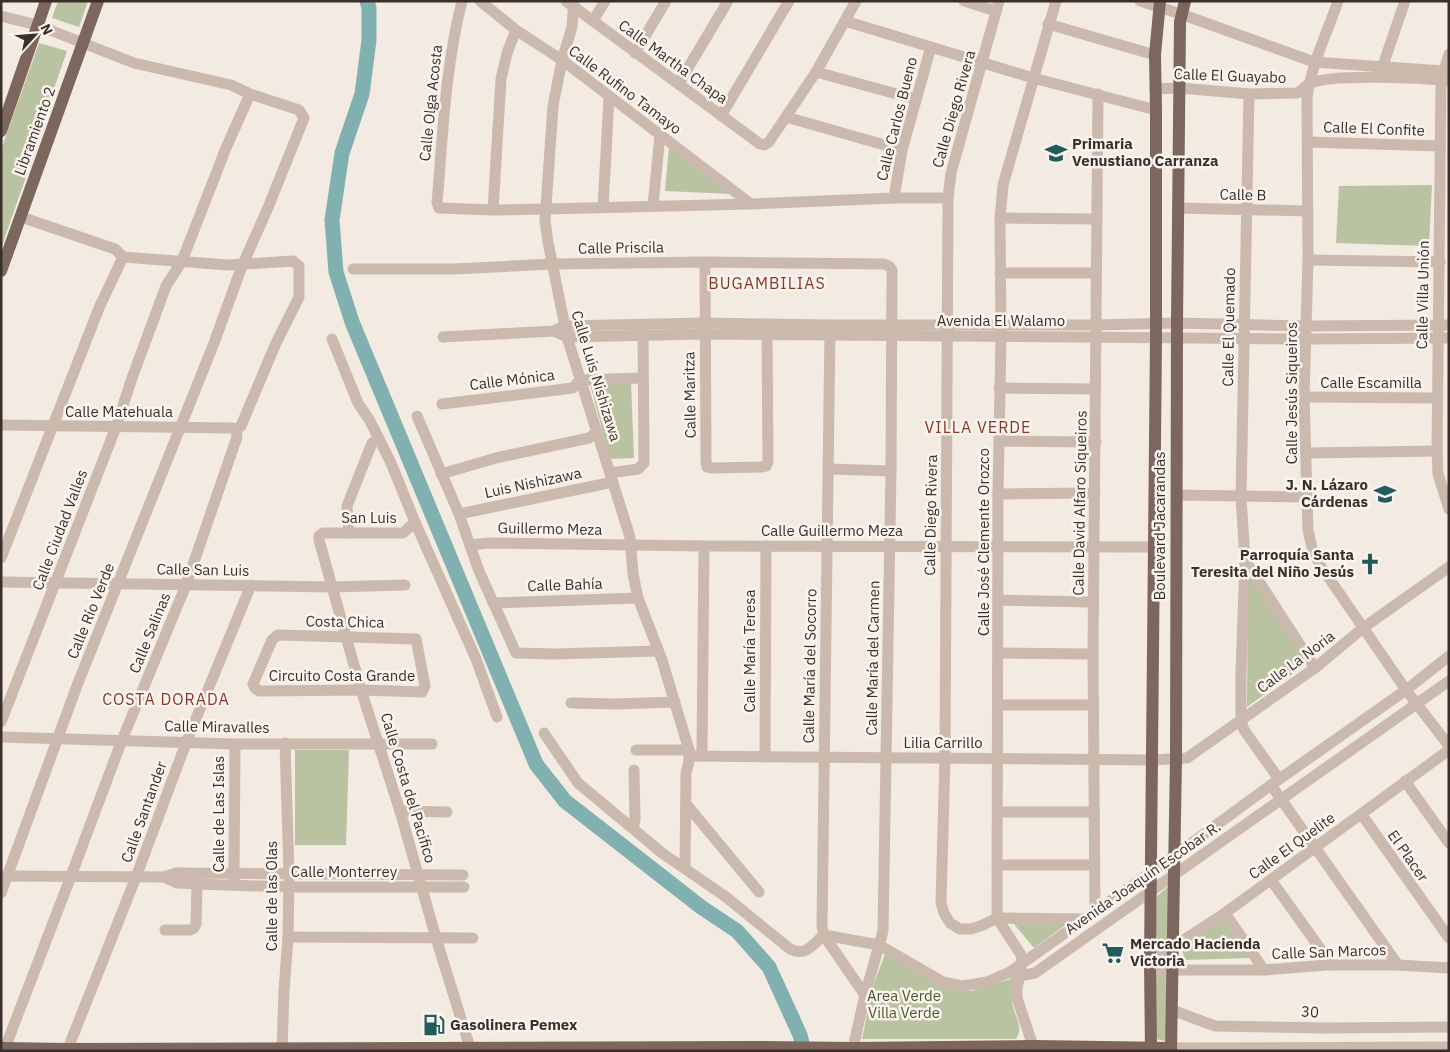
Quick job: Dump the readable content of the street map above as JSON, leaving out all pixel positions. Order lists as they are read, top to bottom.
{
  "streets": {
    "main road": ["Libramiento 2", "Boulevard Jacarandas"],
    "street": [
      "Calle Martha Chapa",
      "Calle El Guayabo",
      "Calle Rufino Tamayo",
      "Calle Olga Acosta",
      "Calle Diego Rivera",
      "Calle Carlos Bueno",
      "Calle El Confite",
      "Calle B",
      "Calle Priscila",
      "Calle Villa Unión",
      "Avenida El Walamo",
      "Calle El Quemado",
      "Calle Luis Nishizawa",
      "Calle Mónica",
      "Calle Escamilla",
      "Calle Jesús Siqueiros",
      "Calle Maritza",
      "Calle Matehuala",
      "Luis Nishizawa",
      "Calle David Alfaro Siqueiros",
      "San Luis",
      "Guillermo Meza",
      "Calle Ciudad Valles",
      "Calle Guillermo Meza",
      "Calle José Clemente Orozco",
      "Calle San Luis",
      "Calle Bahía",
      "Calle Río Verde",
      "Costa Chica",
      "Calle Salinas",
      "Calle María Teresa",
      "Calle María del Carmen",
      "Calle La Noria",
      "Calle María del Socorro",
      "Circuito Costa Grande",
      "Calle Miravalles",
      "Lilia Carrillo",
      "Calle Costa del Pacifico",
      "Calle Santander",
      "Calle de Las Islas",
      "Calle El Quelite",
      "El Placer",
      "Calle Monterrey",
      "Avenida Joaquín Escobar R.",
      "Calle de las Olas",
      "Calle San Marcos",
      "30"
    ]
  },
  "crossings": [
    ["Calle Martha Chapa", "Calle Luis Nishizawa"],
    ["Calle El Guayabo", "Calle Villa Unión"],
    ["Calle El Guayabo", "Calle El Quemado"],
    ["Calle El Guayabo", "Calle Jesús Siqueiros"],
    ["Calle El Guayabo", "Boulevard Jacarandas"],
    ["Calle Rufino Tamayo", "Calle Luis Nishizawa"],
    ["Calle Diego Rivera", "Avenida El Walamo"],
    ["Calle Diego Rivera", "Calle Guillermo Meza"],
    ["Calle Diego Rivera", "Calle José Clemente Orozco"],
    ["Calle Diego Rivera", "Lilia Carrillo"],
    ["Calle El Confite", "Calle Villa Unión"],
    ["Calle El Confite", "Calle Jesús Siqueiros"],
    ["Calle B", "Calle El Quemado"],
    ["Calle B", "Calle Jesús Siqueiros"],
    ["Calle B", "Boulevard Jacarandas"],
    ["Calle Priscila", "Calle Luis Nishizawa"],
    ["Calle Priscila", "Calle Maritza"],
    ["Calle Priscila", "Calle María del Carmen"],
    ["Calle Villa Unión", "Avenida El Walamo"],
    ["Calle Villa Unión", "Calle Escamilla"],
    ["Avenida El Walamo", "Calle El Quemado"],
    ["Avenida El Walamo", "Calle Luis Nishizawa"],
    ["Avenida El Walamo", "Calle Jesús Siqueiros"],
    ["Avenida El Walamo", "Calle Maritza"],
    ["Avenida El Walamo", "Luis Nishizawa"],
    ["Avenida El Walamo", "Calle David Alfaro Siqueiros"],
    ["Avenida El Walamo", "Boulevard Jacarandas"],
    ["Avenida El Walamo", "Calle José Clemente Orozco"],
    ["Avenida El Walamo", "Calle María del Carmen"],
    ["Avenida El Walamo", "Calle María del Socorro"],
    ["Calle El Quemado", "Calle La Noria"],
    ["Calle El Quemado", "Avenida Joaquín Escobar R."],
    ["Calle Luis Nishizawa", "Calle Mónica"],
    ["Calle Luis Nishizawa", "Luis Nishizawa"],
    ["Calle Luis Nishizawa", "Guillermo Meza"],
    ["Calle Luis Nishizawa", "Calle Guillermo Meza"],
    ["Calle Luis Nishizawa", "Calle Bahía"],
    ["Calle Luis Nishizawa", "Lilia Carrillo"],
    ["Calle Mónica", "Luis Nishizawa"],
    ["Calle Escamilla", "Calle Jesús Siqueiros"],
    ["Calle Jesús Siqueiros", "Calle La Noria"],
    ["Calle Jesús Siqueiros", "Calle El Quelite"],
    ["Calle Jesús Siqueiros", "Avenida Joaquín Escobar R."],
    ["Calle Matehuala", "Calle Ciudad Valles"],
    ["Calle Matehuala", "Calle Río Verde"],
    ["Calle Matehuala", "Calle Salinas"],
    ["Calle David Alfaro Siqueiros", "Calle Guillermo Meza"],
    ["Calle David Alfaro Siqueiros", "Lilia Carrillo"],
    ["Calle David Alfaro Siqueiros", "Avenida Joaquín Escobar R."],
    ["San Luis", "Calle Costa del Pacifico"],
    ["Boulevard Jacarandas", "Calle Guillermo Meza"],
    ["Boulevard Jacarandas", "Calle La Noria"],
    ["Boulevard Jacarandas", "Lilia Carrillo"],
    ["Boulevard Jacarandas", "Calle El Quelite"],
    ["Boulevard Jacarandas", "Avenida Joaquín Escobar R."],
    ["Boulevard Jacarandas", "Calle San Marcos"],
    ["Boulevard Jacarandas", "30"],
    ["Guillermo Meza", "Calle Guillermo Meza"],
    ["Calle Ciudad Valles", "Calle San Luis"],
    ["Calle Ciudad Valles", "Calle Río Verde"],
    ["Calle Guillermo Meza", "Calle José Clemente Orozco"],
    ["Calle Guillermo Meza", "Calle María Teresa"],
    ["Calle Guillermo Meza", "Calle María del Carmen"],
    ["Calle Guillermo Meza", "Calle María del Socorro"],
    ["Calle José Clemente Orozco", "Lilia Carrillo"],
    ["Calle San Luis", "Calle Río Verde"],
    ["Calle San Luis", "Calle Salinas"],
    ["Calle San Luis", "Calle Costa del Pacifico"],
    ["Calle San Luis", "Calle Santander"],
    ["Calle Río Verde", "Calle Salinas"],
    ["Calle Río Verde", "Calle Miravalles"],
    ["Calle Río Verde", "Calle Monterrey"],
    ["Costa Chica", "Circuito Costa Grande"],
    ["Costa Chica", "Calle Costa del Pacifico"],
    ["Calle Salinas", "Calle Miravalles"],
    ["Calle Salinas", "Calle Monterrey"],
    ["Calle María Teresa", "Lilia Carrillo"],
    ["Calle María del Carmen", "Lilia Carrillo"],
    ["Calle La Noria", "Lilia Carrillo"],
    ["Calle María del Socorro", "Lilia Carrillo"],
    ["Circuito Costa Grande", "Calle Costa del Pacifico"],
    ["Calle Miravalles", "Calle Costa del Pacifico"],
    ["Calle Miravalles", "Calle Santander"],
    ["Calle Miravalles", "Calle de Las Islas"],
    ["Calle Miravalles", "Calle de las Olas"],
    ["Calle Costa del Pacifico", "Calle Monterrey"],
    ["Calle Santander", "Calle Monterrey"],
    ["Calle de Las Islas", "Calle Monterrey"],
    ["Calle El Quelite", "El Placer"],
    ["Calle El Quelite", "Calle San Marcos"],
    ["Calle Monterrey", "Calle de las Olas"]
  ],
  "districts": ["BUGAMBILIAS", "VILLA VERDE", "COSTA DORADA"],
  "parks": ["Area Verde Villa Verde"],
  "places": {
    "school or university": ["Primaria Venustiano Carranza", "J. N. Lázaro Cárdenas"],
    "church": ["Parroquía Santa Teresita del Niño Jesús"],
    "supermarket": ["Mercado Hacienda Victoria"],
    "fuel station": ["Gasolinera Pemex"]
  },
  "north": "top right"
}
